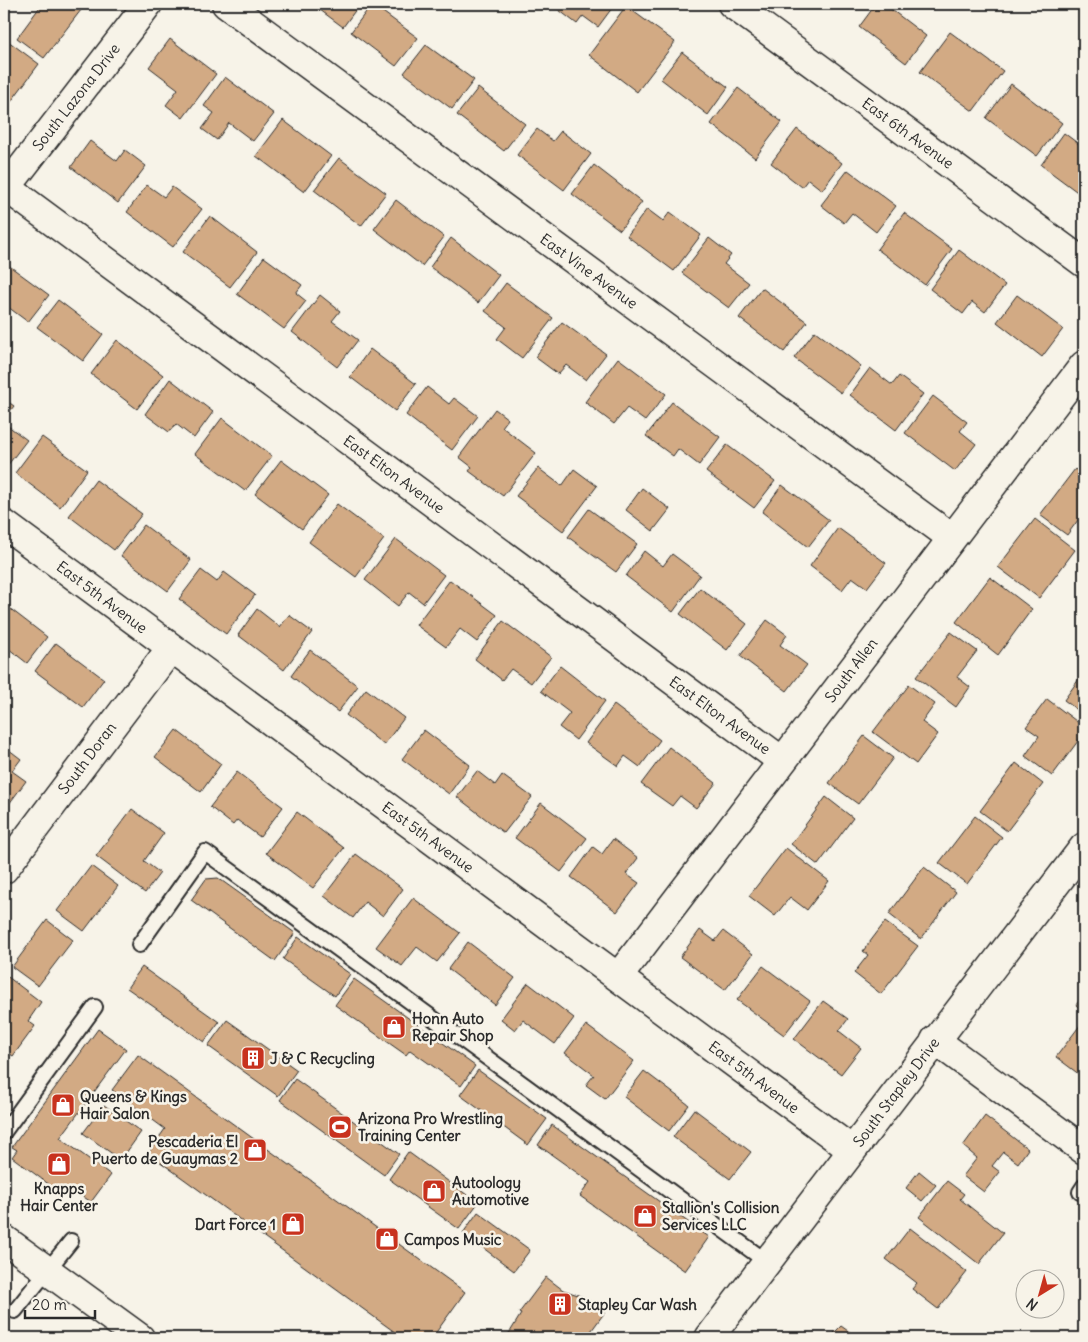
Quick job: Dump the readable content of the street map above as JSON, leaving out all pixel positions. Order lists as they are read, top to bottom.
{
  "streets": {
    "street": [
      "South Lazona Drive",
      "East 6th Avenue",
      "East Vine Avenue",
      "East Elton Avenue",
      "East 5th Avenue",
      "South Allen",
      "South Doran",
      "South Stapley Drive"
    ]
  },
  "crossings": [
    ["South Lazona Drive", "East Elton Avenue"],
    ["East Vine Avenue", "South Allen"],
    ["East Elton Avenue", "South Allen"],
    ["East 5th Avenue", "South Allen"],
    ["East 5th Avenue", "South Doran"],
    ["East 5th Avenue", "South Stapley Drive"]
  ],
  "places": {
    "shop": [
      "Honn Auto Repair Shop",
      "Queens & Kings Hair Salon",
      "Pescaderia El Puerto de Guaymas 2",
      "Knapps Hair Center",
      "Autoology Automotive",
      "Stallion's Collision Services LLC",
      "Dart Force 1",
      "Campos Music"
    ],
    "building": ["J & C Recycling", "Stapley Car Wash"],
    "sports": ["Arizona Pro Wrestling Training Center"]
  },
  "scale_bar": "20 m",
  "north": "bottom left"
}
